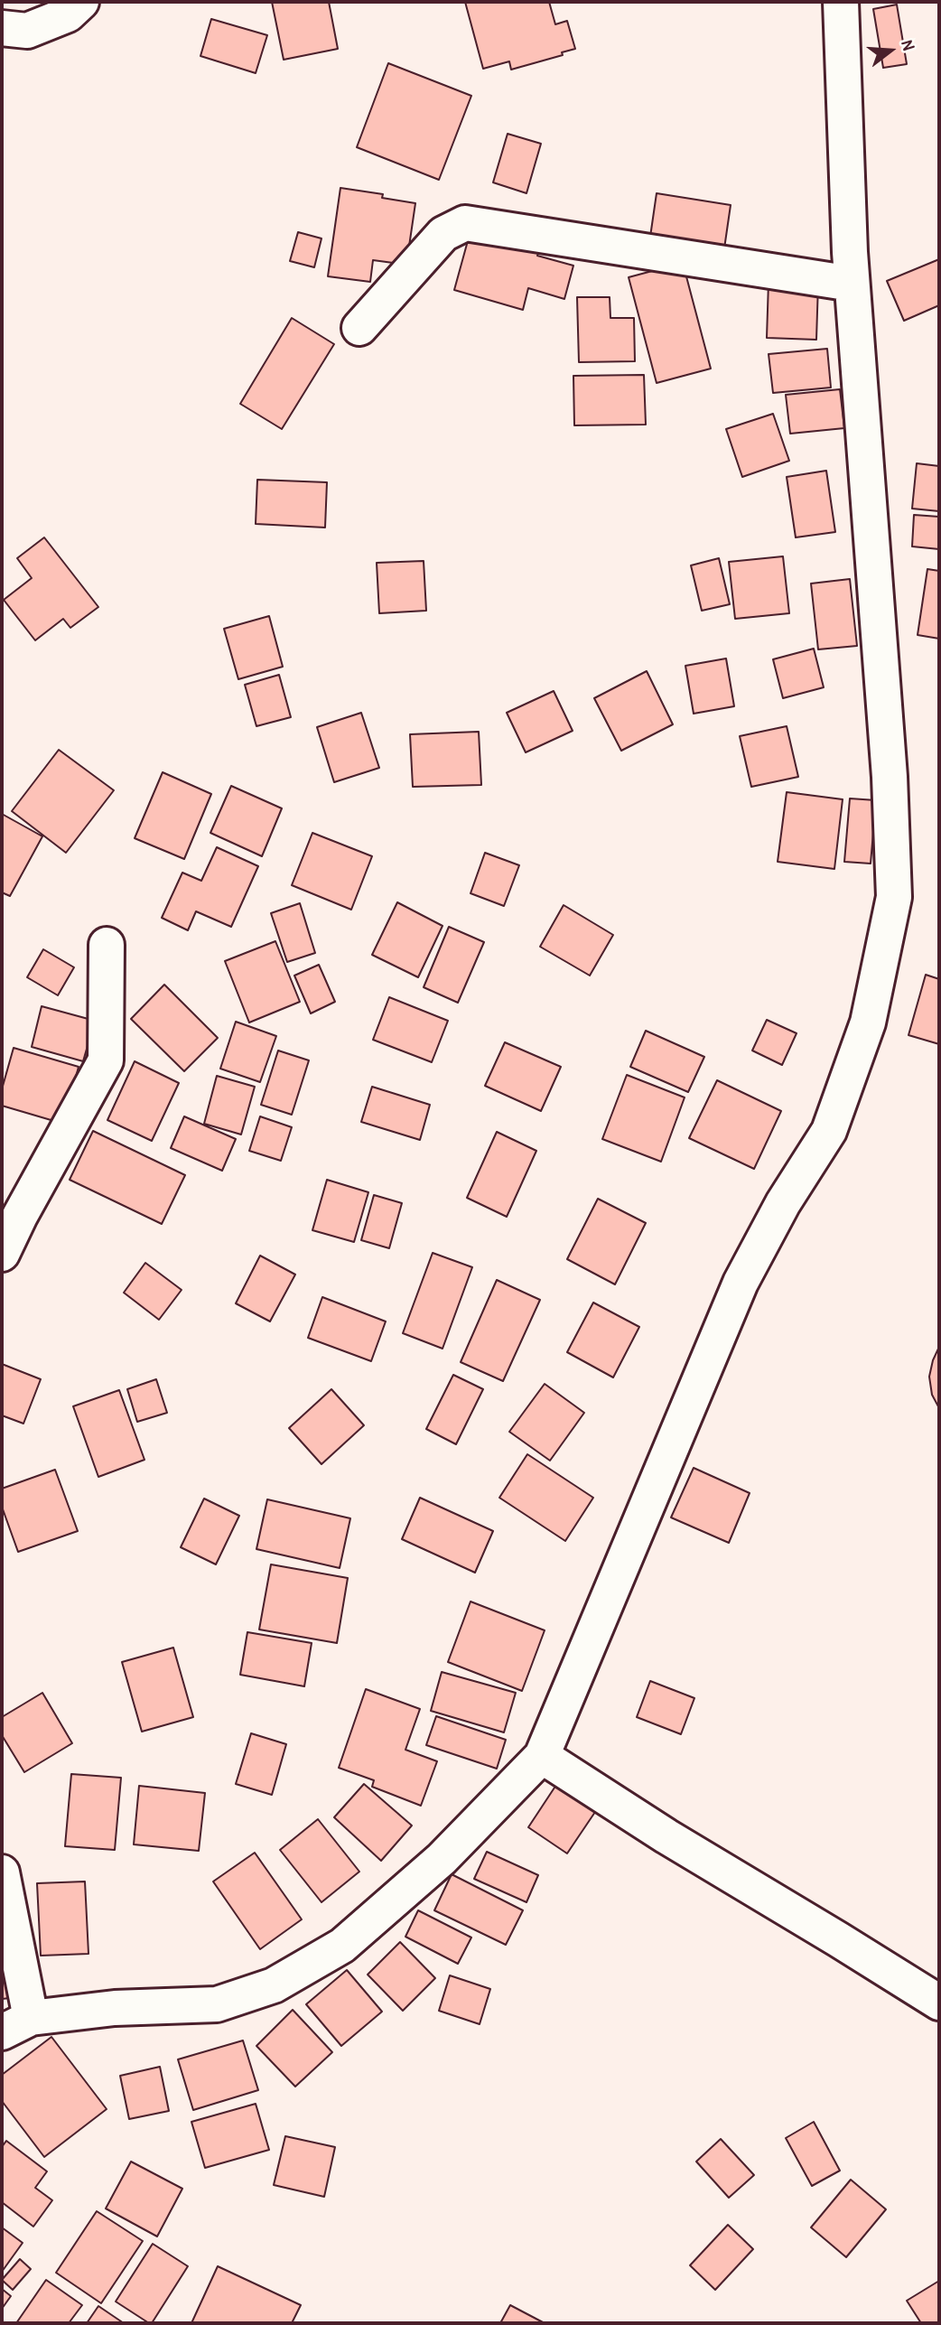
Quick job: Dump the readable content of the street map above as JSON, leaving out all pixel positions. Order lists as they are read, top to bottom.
{
  "north": "right"
}
